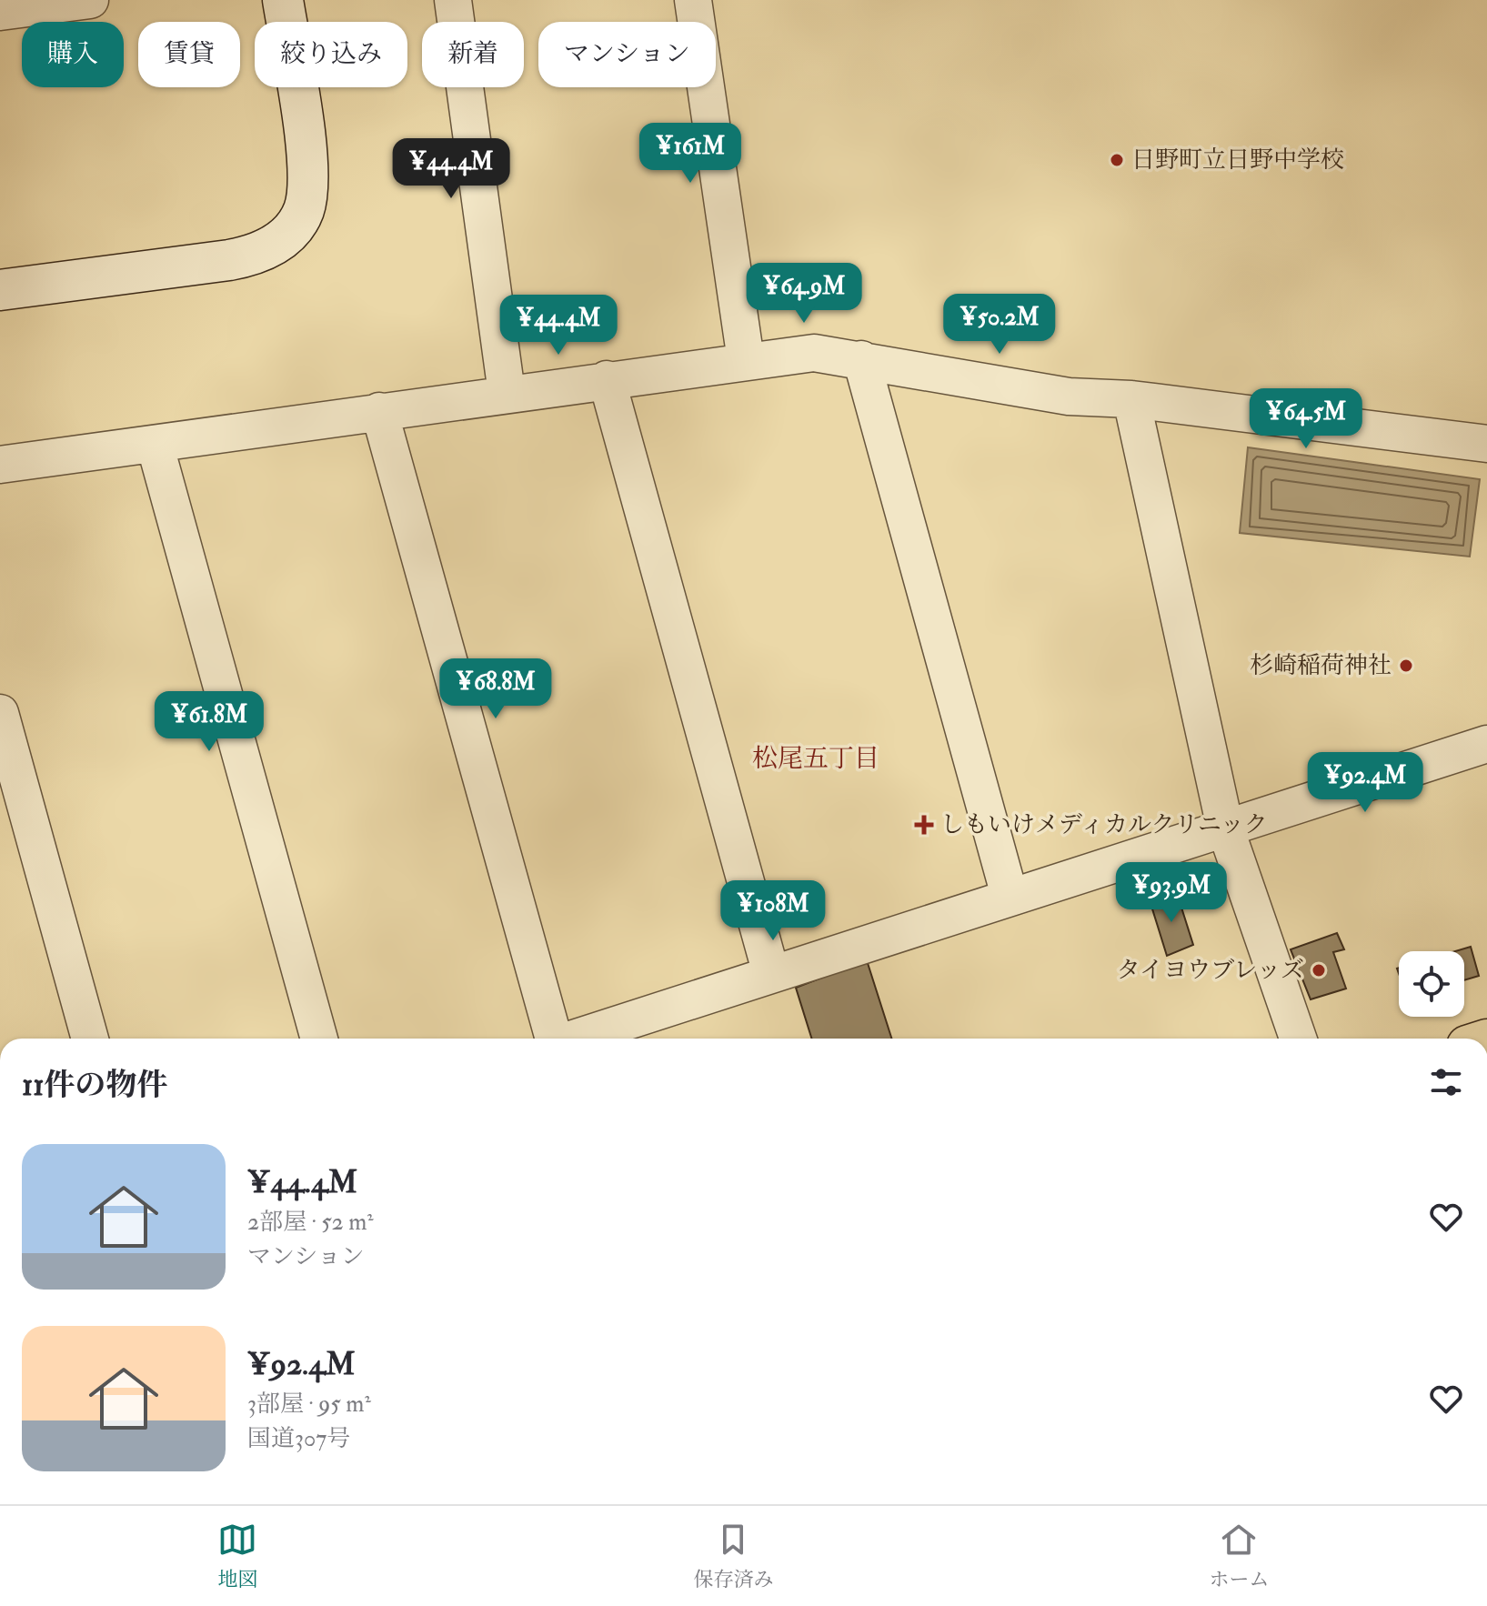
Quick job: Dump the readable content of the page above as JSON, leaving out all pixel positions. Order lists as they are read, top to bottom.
{
  "districts": ["松尾五丁目"],
  "places": {
    "other": ["日野町立日野中学校", "杉崎稲荷神社", "タイヨウブレッズ"],
    "health": ["しもいけメディカルクリニック"]
  },
  "page": {
    "chip": [
      "購入",
      "賃貸",
      "絞り込み",
      "新着",
      "マンション"
    ],
    "price": [
      "¥161M",
      "¥44.4M",
      "¥64.9M",
      "¥50.2M",
      "¥44.4M",
      "¥64.5M",
      "¥68.8M",
      "¥61.8M",
      "¥92.4M",
      "¥93.9M",
      "¥108M"
    ],
    "heading": "11件の物件",
    "list": [
      {
        "name": "¥44.4M",
        "note": "2部屋 · 52 m² · マンション"
      },
      {
        "name": "¥92.4M",
        "note": "3部屋 · 95 m² · 国道307号"
      }
    ],
    "tabs": ["地図", "保存済み", "ホーム"]
  }
}
